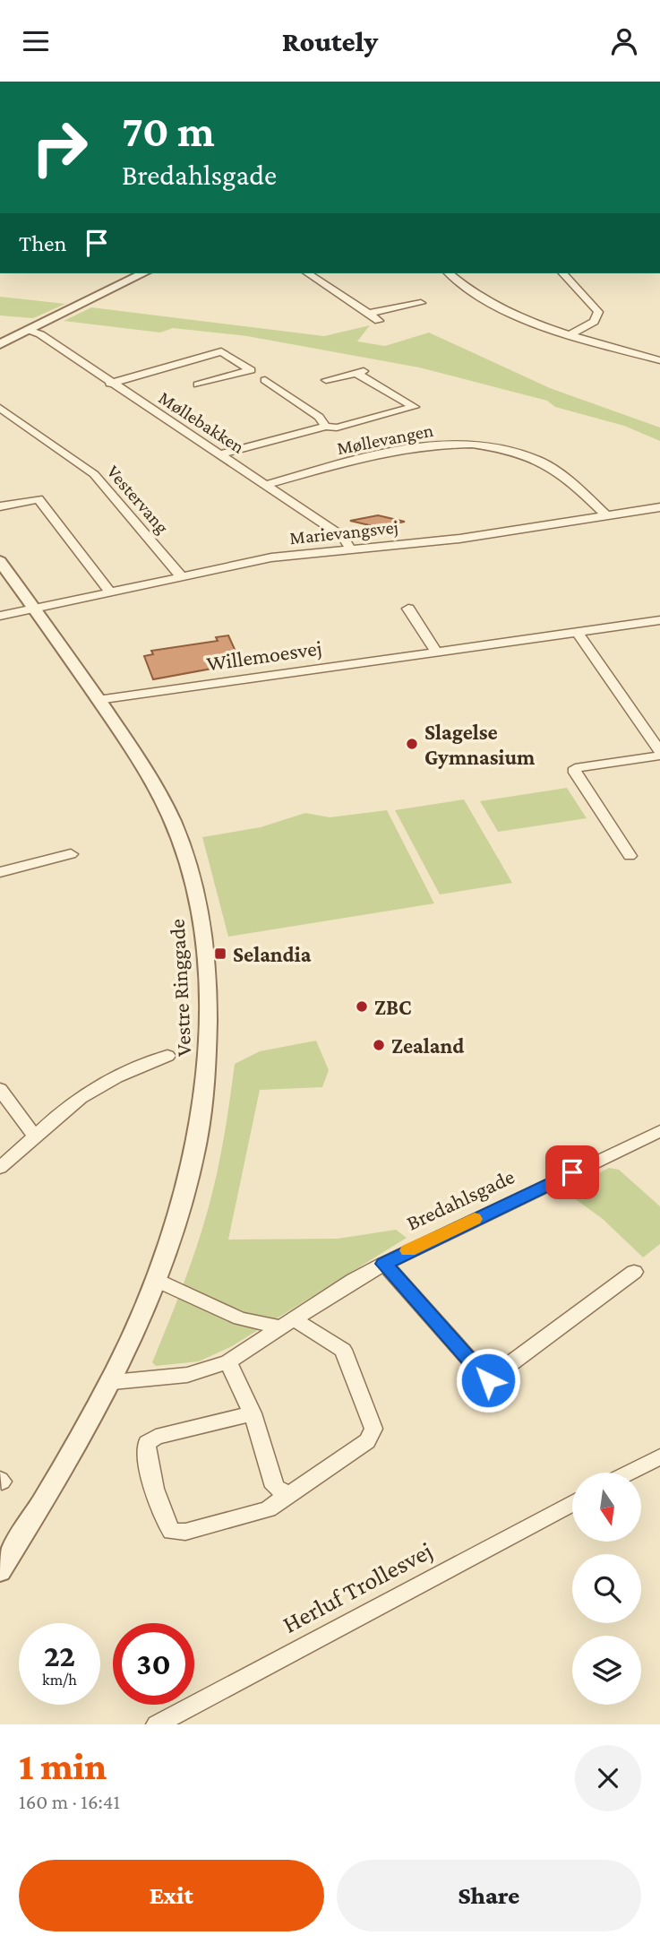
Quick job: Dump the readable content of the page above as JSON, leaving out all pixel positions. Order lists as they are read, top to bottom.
{
  "streets": {
    "street": [
      "Møllebakken",
      "Møllevangen",
      "Vestervang",
      "Marievangsvej",
      "Willemoesvej",
      "Vestre Ringgade",
      "Bredahlsgade",
      "Herluf Trollesvej"
    ]
  },
  "crossings": [
    ["Møllebakken", "Møllevangen"],
    ["Møllebakken", "Marievangsvej"],
    ["Møllevangen", "Marievangsvej"],
    ["Vestervang", "Marievangsvej"],
    ["Marievangsvej", "Vestre Ringgade"],
    ["Willemoesvej", "Vestre Ringgade"],
    ["Vestre Ringgade", "Bredahlsgade"]
  ],
  "places": {
    "other": ["Slagelse Gymnasium", "ZBC", "Zealand"],
    "transit": ["Selandia"]
  },
  "north": "bottom",
  "page": {
    "header": "Routely",
    "turn": ["70 m", "Bredahlsgade"],
    "then": "Then",
    "speed": "22 km/h",
    "limit": "30",
    "heading": ["1 min", "160 m · 16:41"],
    "buttons": ["Exit", "Share"]
  }
}
